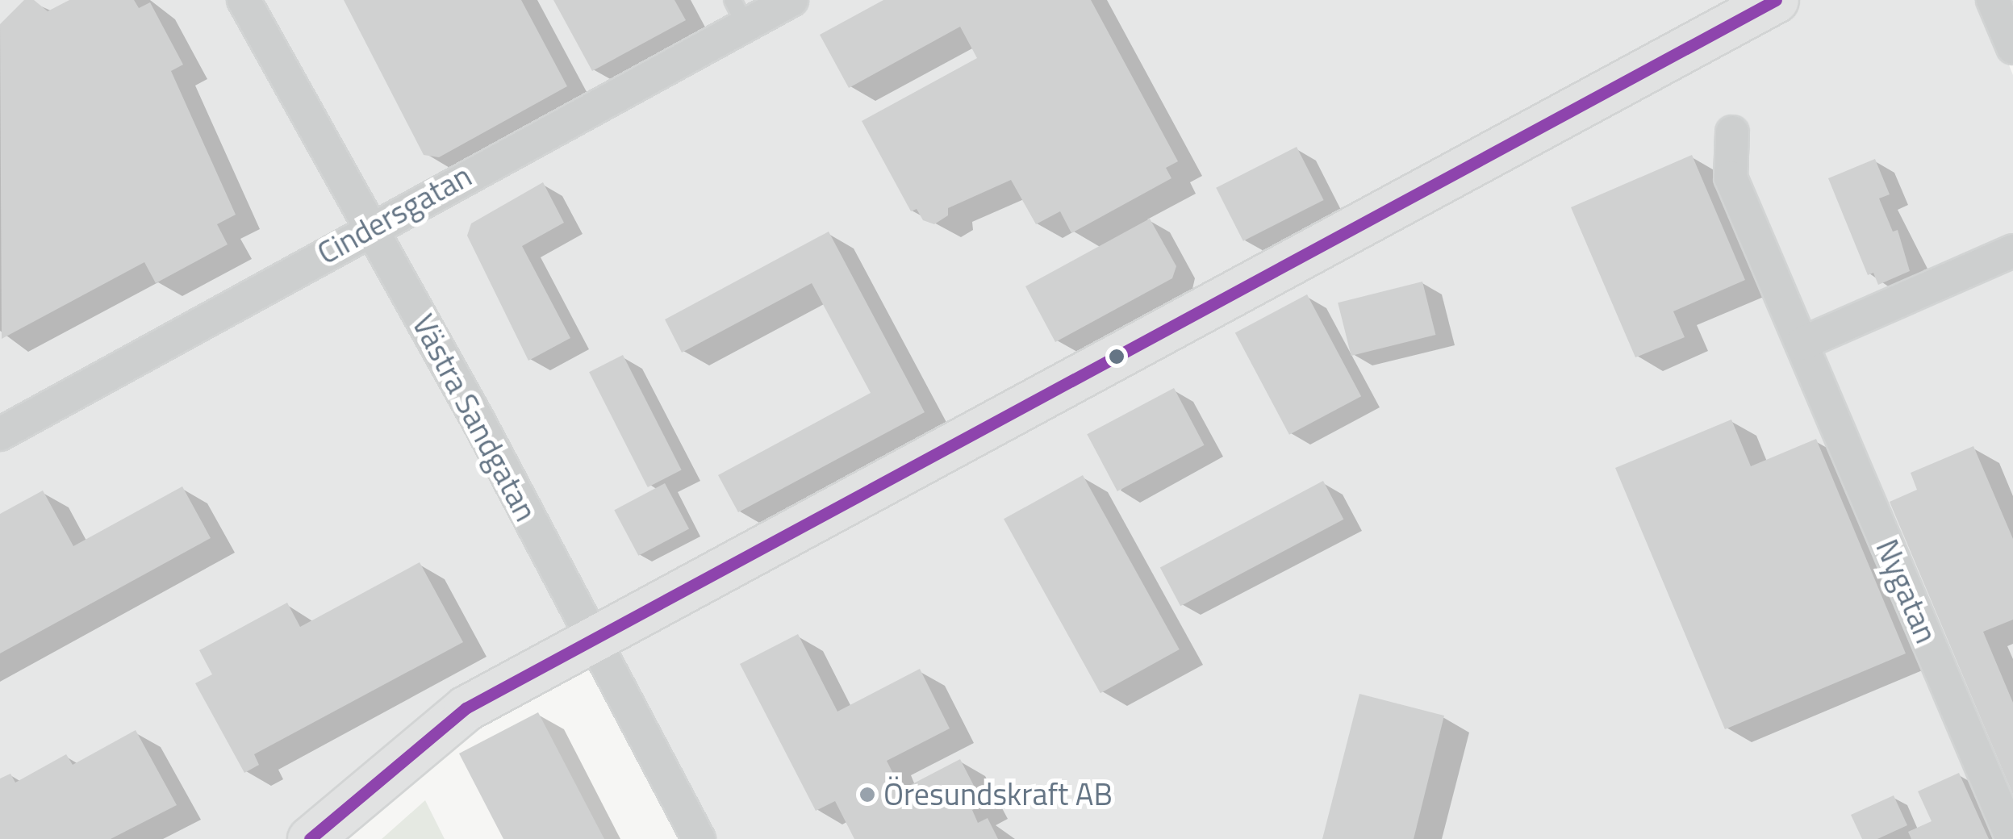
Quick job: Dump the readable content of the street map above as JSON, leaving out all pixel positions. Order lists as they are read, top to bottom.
{
  "streets": {
    "street": ["Cindersgatan", "Västra Sandgatan", "Nygatan"]
  },
  "crossings": [
    ["Cindersgatan", "Västra Sandgatan"]
  ],
  "places": ["Öresundskraft AB"]
}
